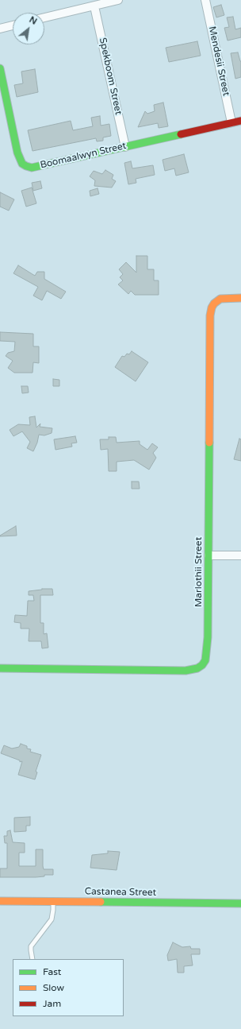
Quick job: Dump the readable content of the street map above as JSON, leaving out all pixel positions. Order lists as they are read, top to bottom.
{
  "streets": {
    "street": [
      "Mendesii Street",
      "Spekboom Street",
      "Boomaalwyn Street",
      "Marlothii Street",
      "Castanea Street"
    ]
  },
  "crossings": [
    ["Mendesii Street", "Boomaalwyn Street"],
    ["Spekboom Street", "Boomaalwyn Street"]
  ],
  "legend": ["Fast", "Slow", "Jam"],
  "north": "top right"
}
